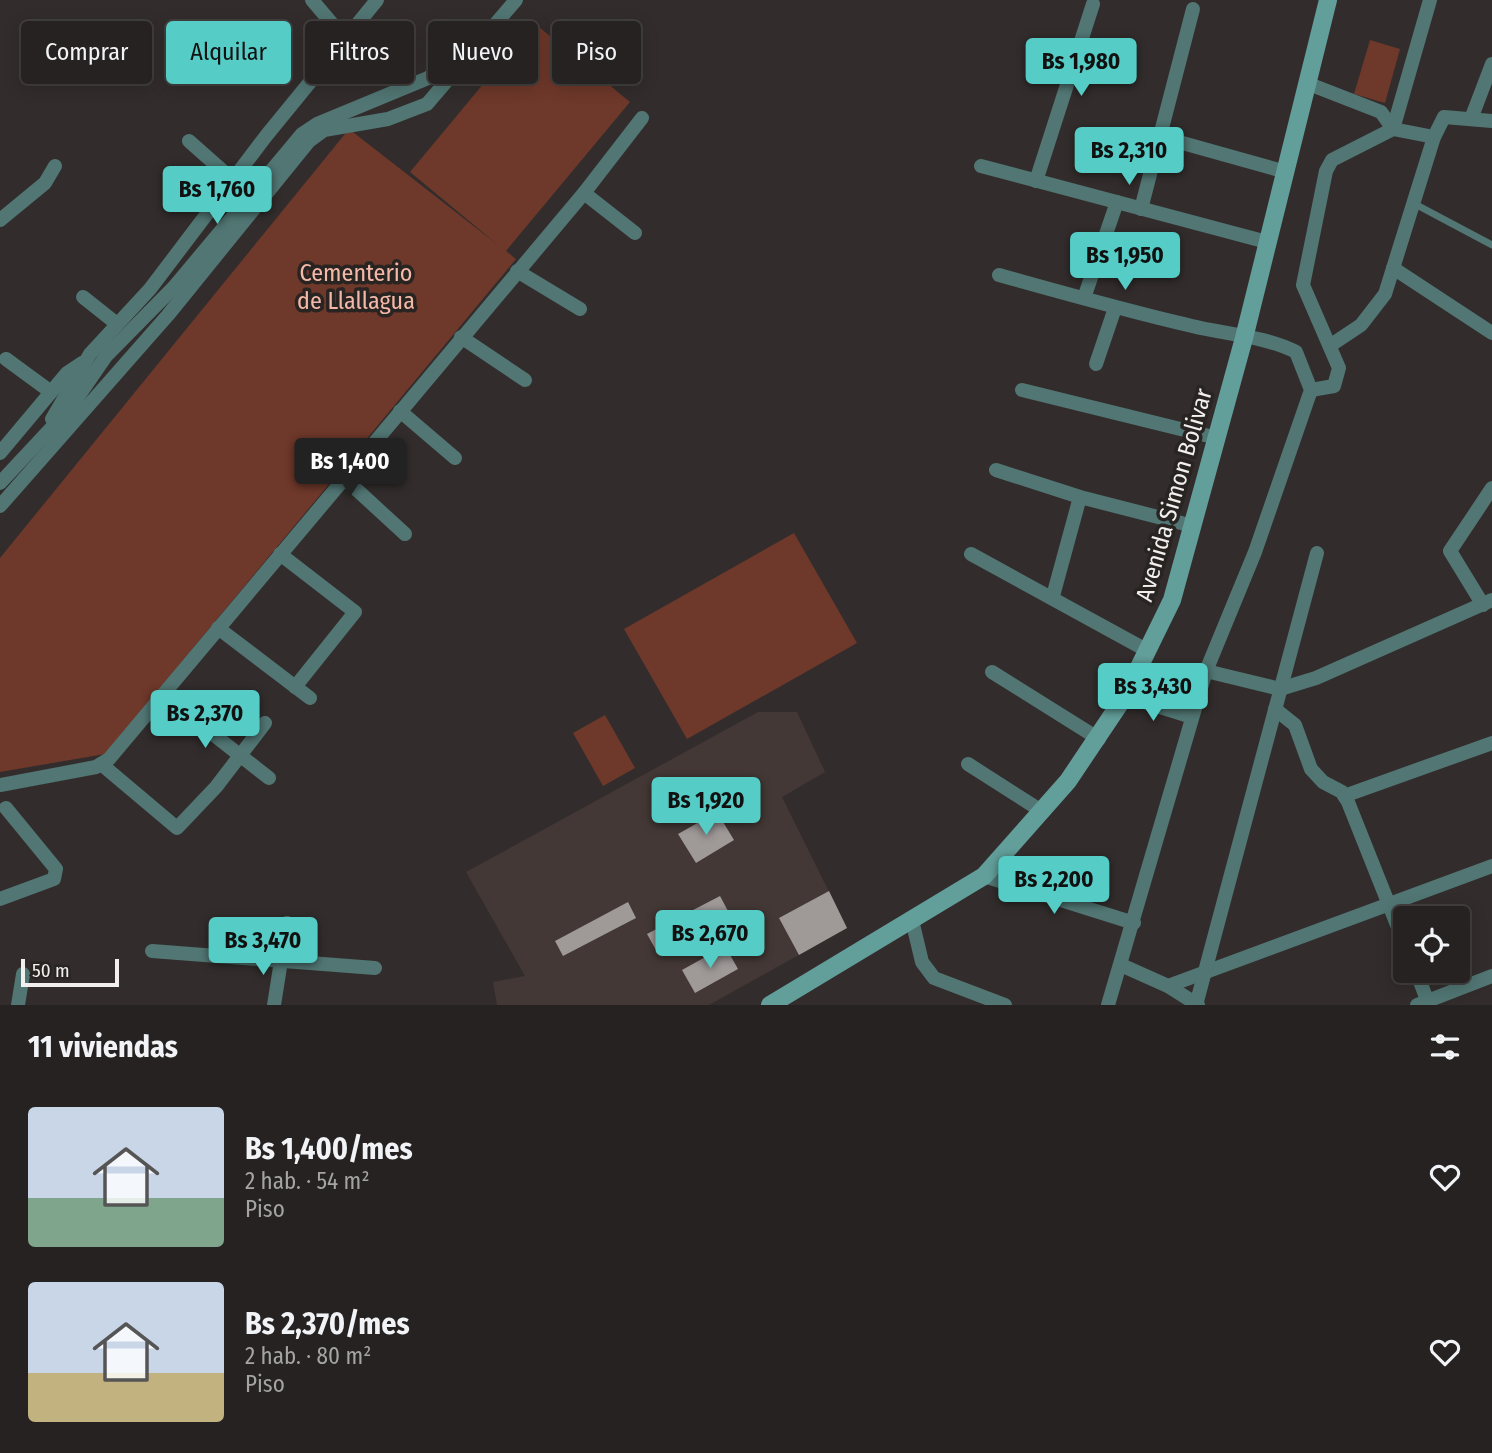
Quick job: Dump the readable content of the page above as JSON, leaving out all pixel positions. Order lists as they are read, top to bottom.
{
  "streets": {
    "main road": ["Avenida Simon Bolivar"]
  },
  "parks": ["Cementerio de Llallagua"],
  "scale_bar": "50 m",
  "page": {
    "chip": [
      "Comprar",
      "Alquilar",
      "Filtros",
      "Nuevo",
      "Piso"
    ],
    "price": [
      "Bs 1,980",
      "Bs 2,310",
      "Bs 1,760",
      "Bs 1,950",
      "Bs 1,400",
      "Bs 3,430",
      "Bs 2,370",
      "Bs 1,920",
      "Bs 2,200",
      "Bs 2,670",
      "Bs 3,470"
    ],
    "scale": "50 m",
    "heading": "11 viviendas",
    "list": [
      {
        "name": "Bs 1,400/mes",
        "note": "2 hab. · 54 m² · Piso"
      },
      {
        "name": "Bs 2,370/mes",
        "note": "2 hab. · 80 m² · Piso"
      }
    ]
  }
}
